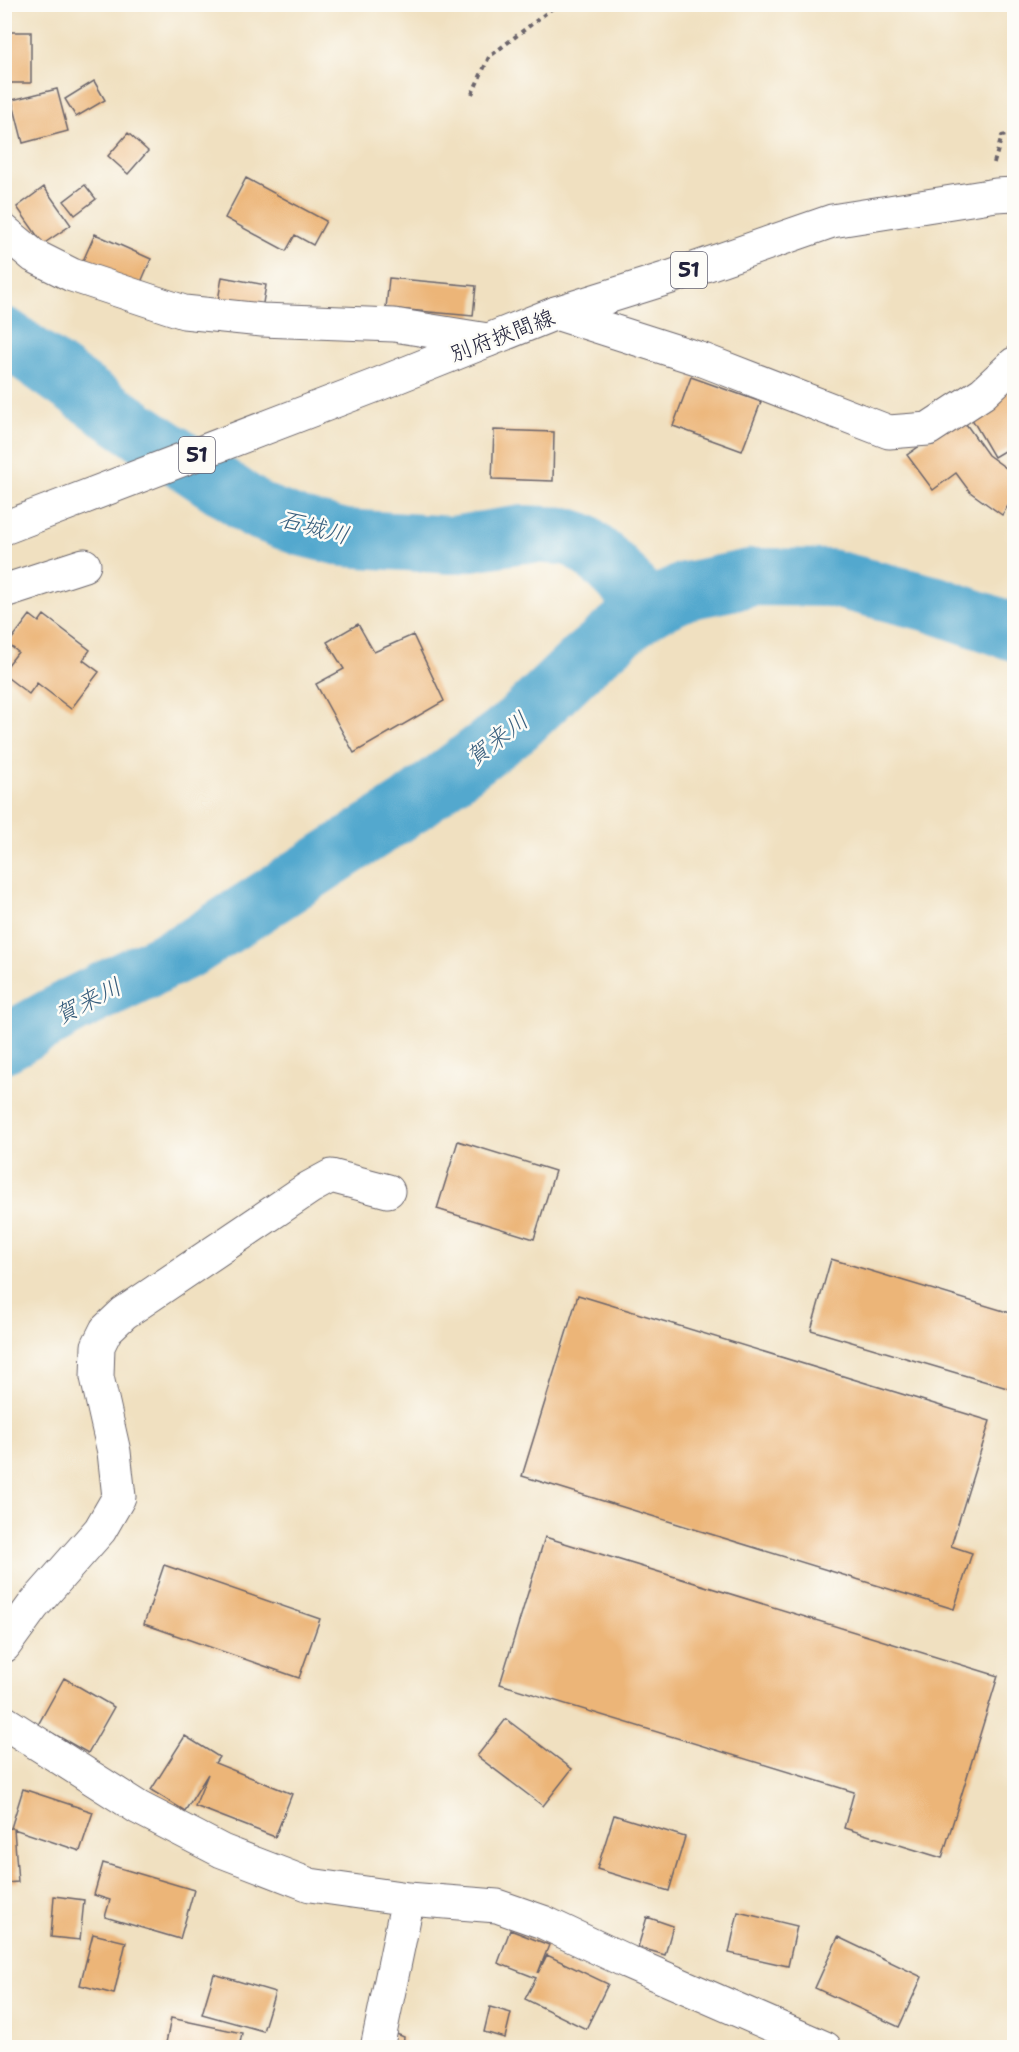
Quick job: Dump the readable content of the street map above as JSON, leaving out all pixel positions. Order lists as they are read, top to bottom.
{
  "streets": {
    "street": ["51", "別府挾間線"]
  },
  "water": ["石城川", "賀来川"]
}
